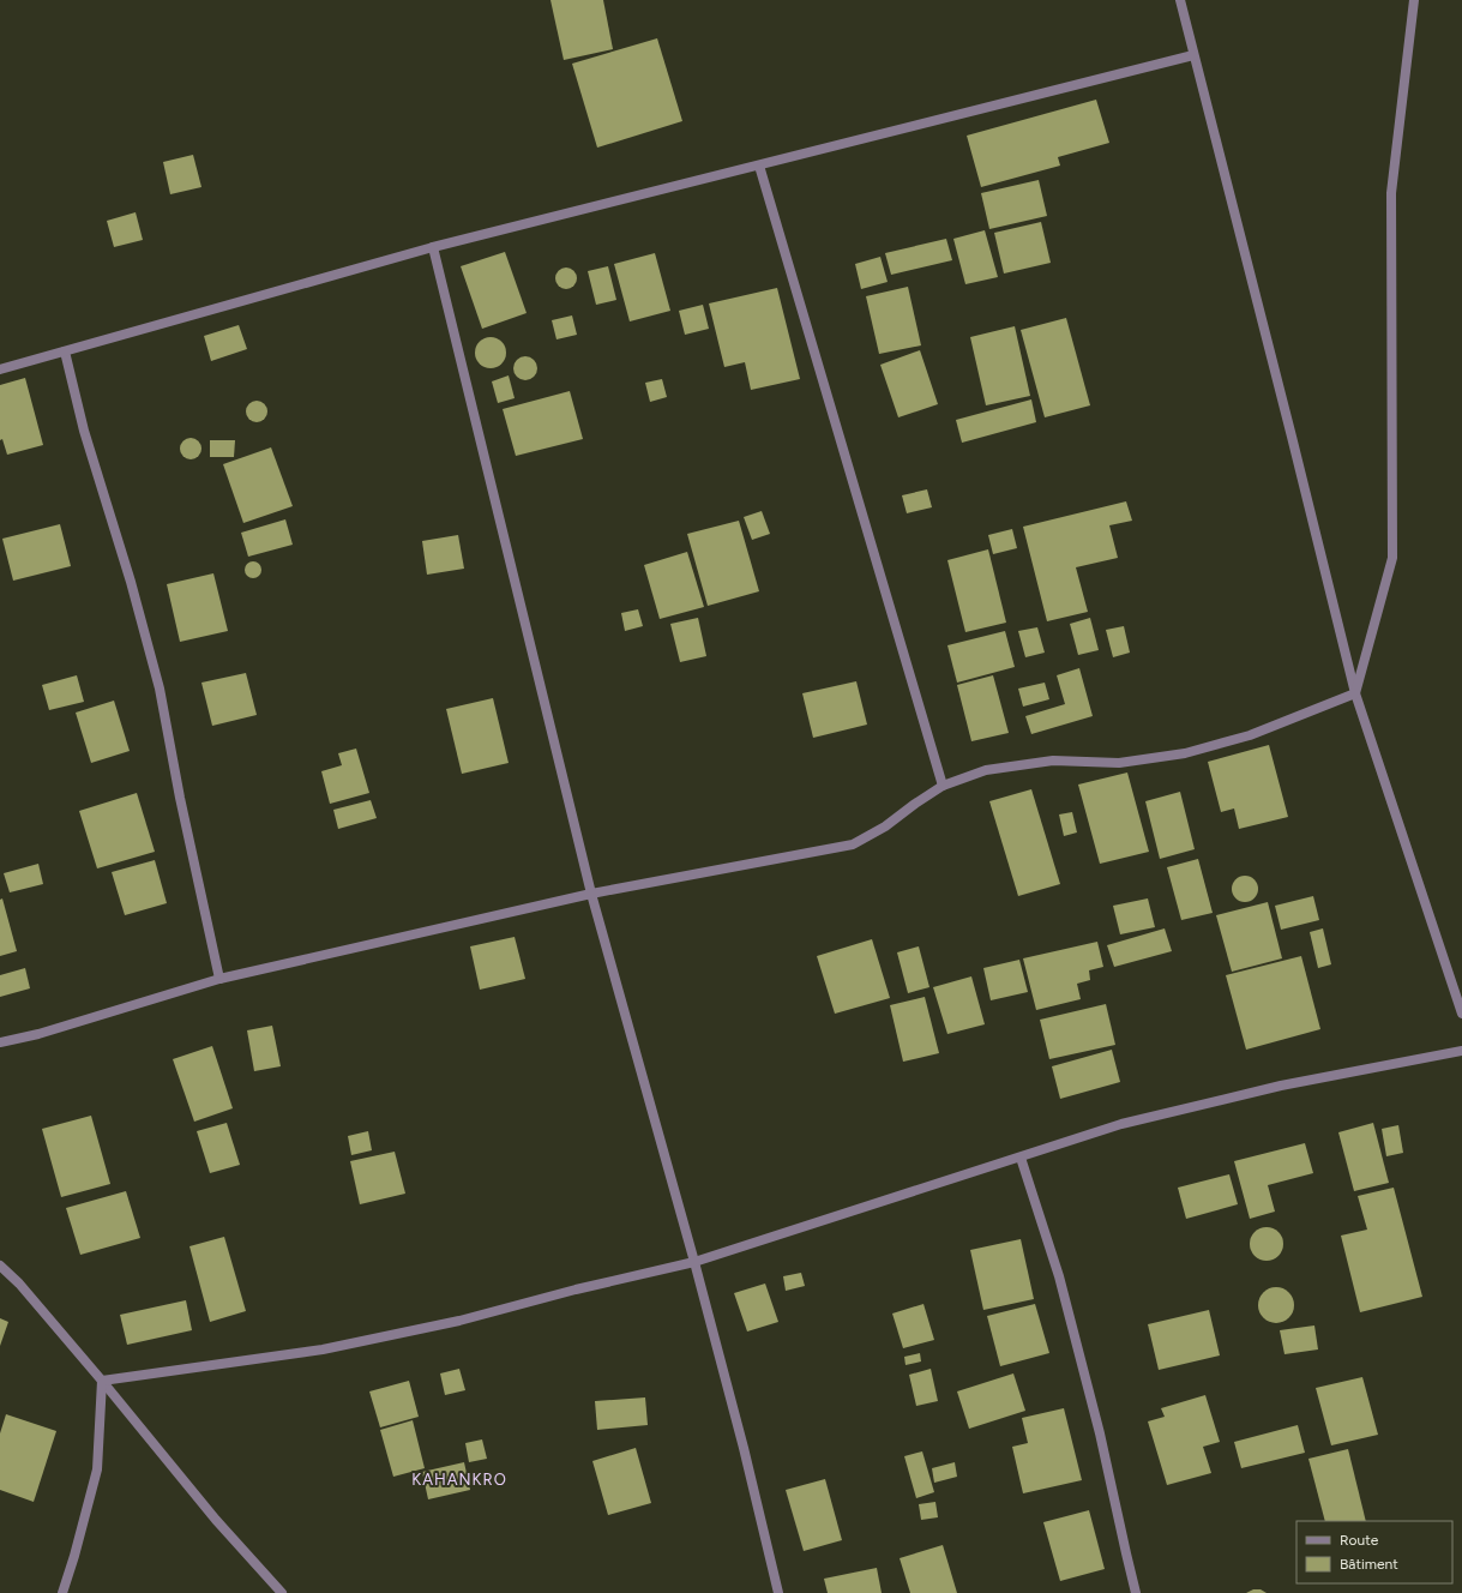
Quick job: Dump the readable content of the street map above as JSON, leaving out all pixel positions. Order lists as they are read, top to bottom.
{
  "districts": ["KAHANKRO"],
  "legend": ["Route", "Bâtiment"]
}
